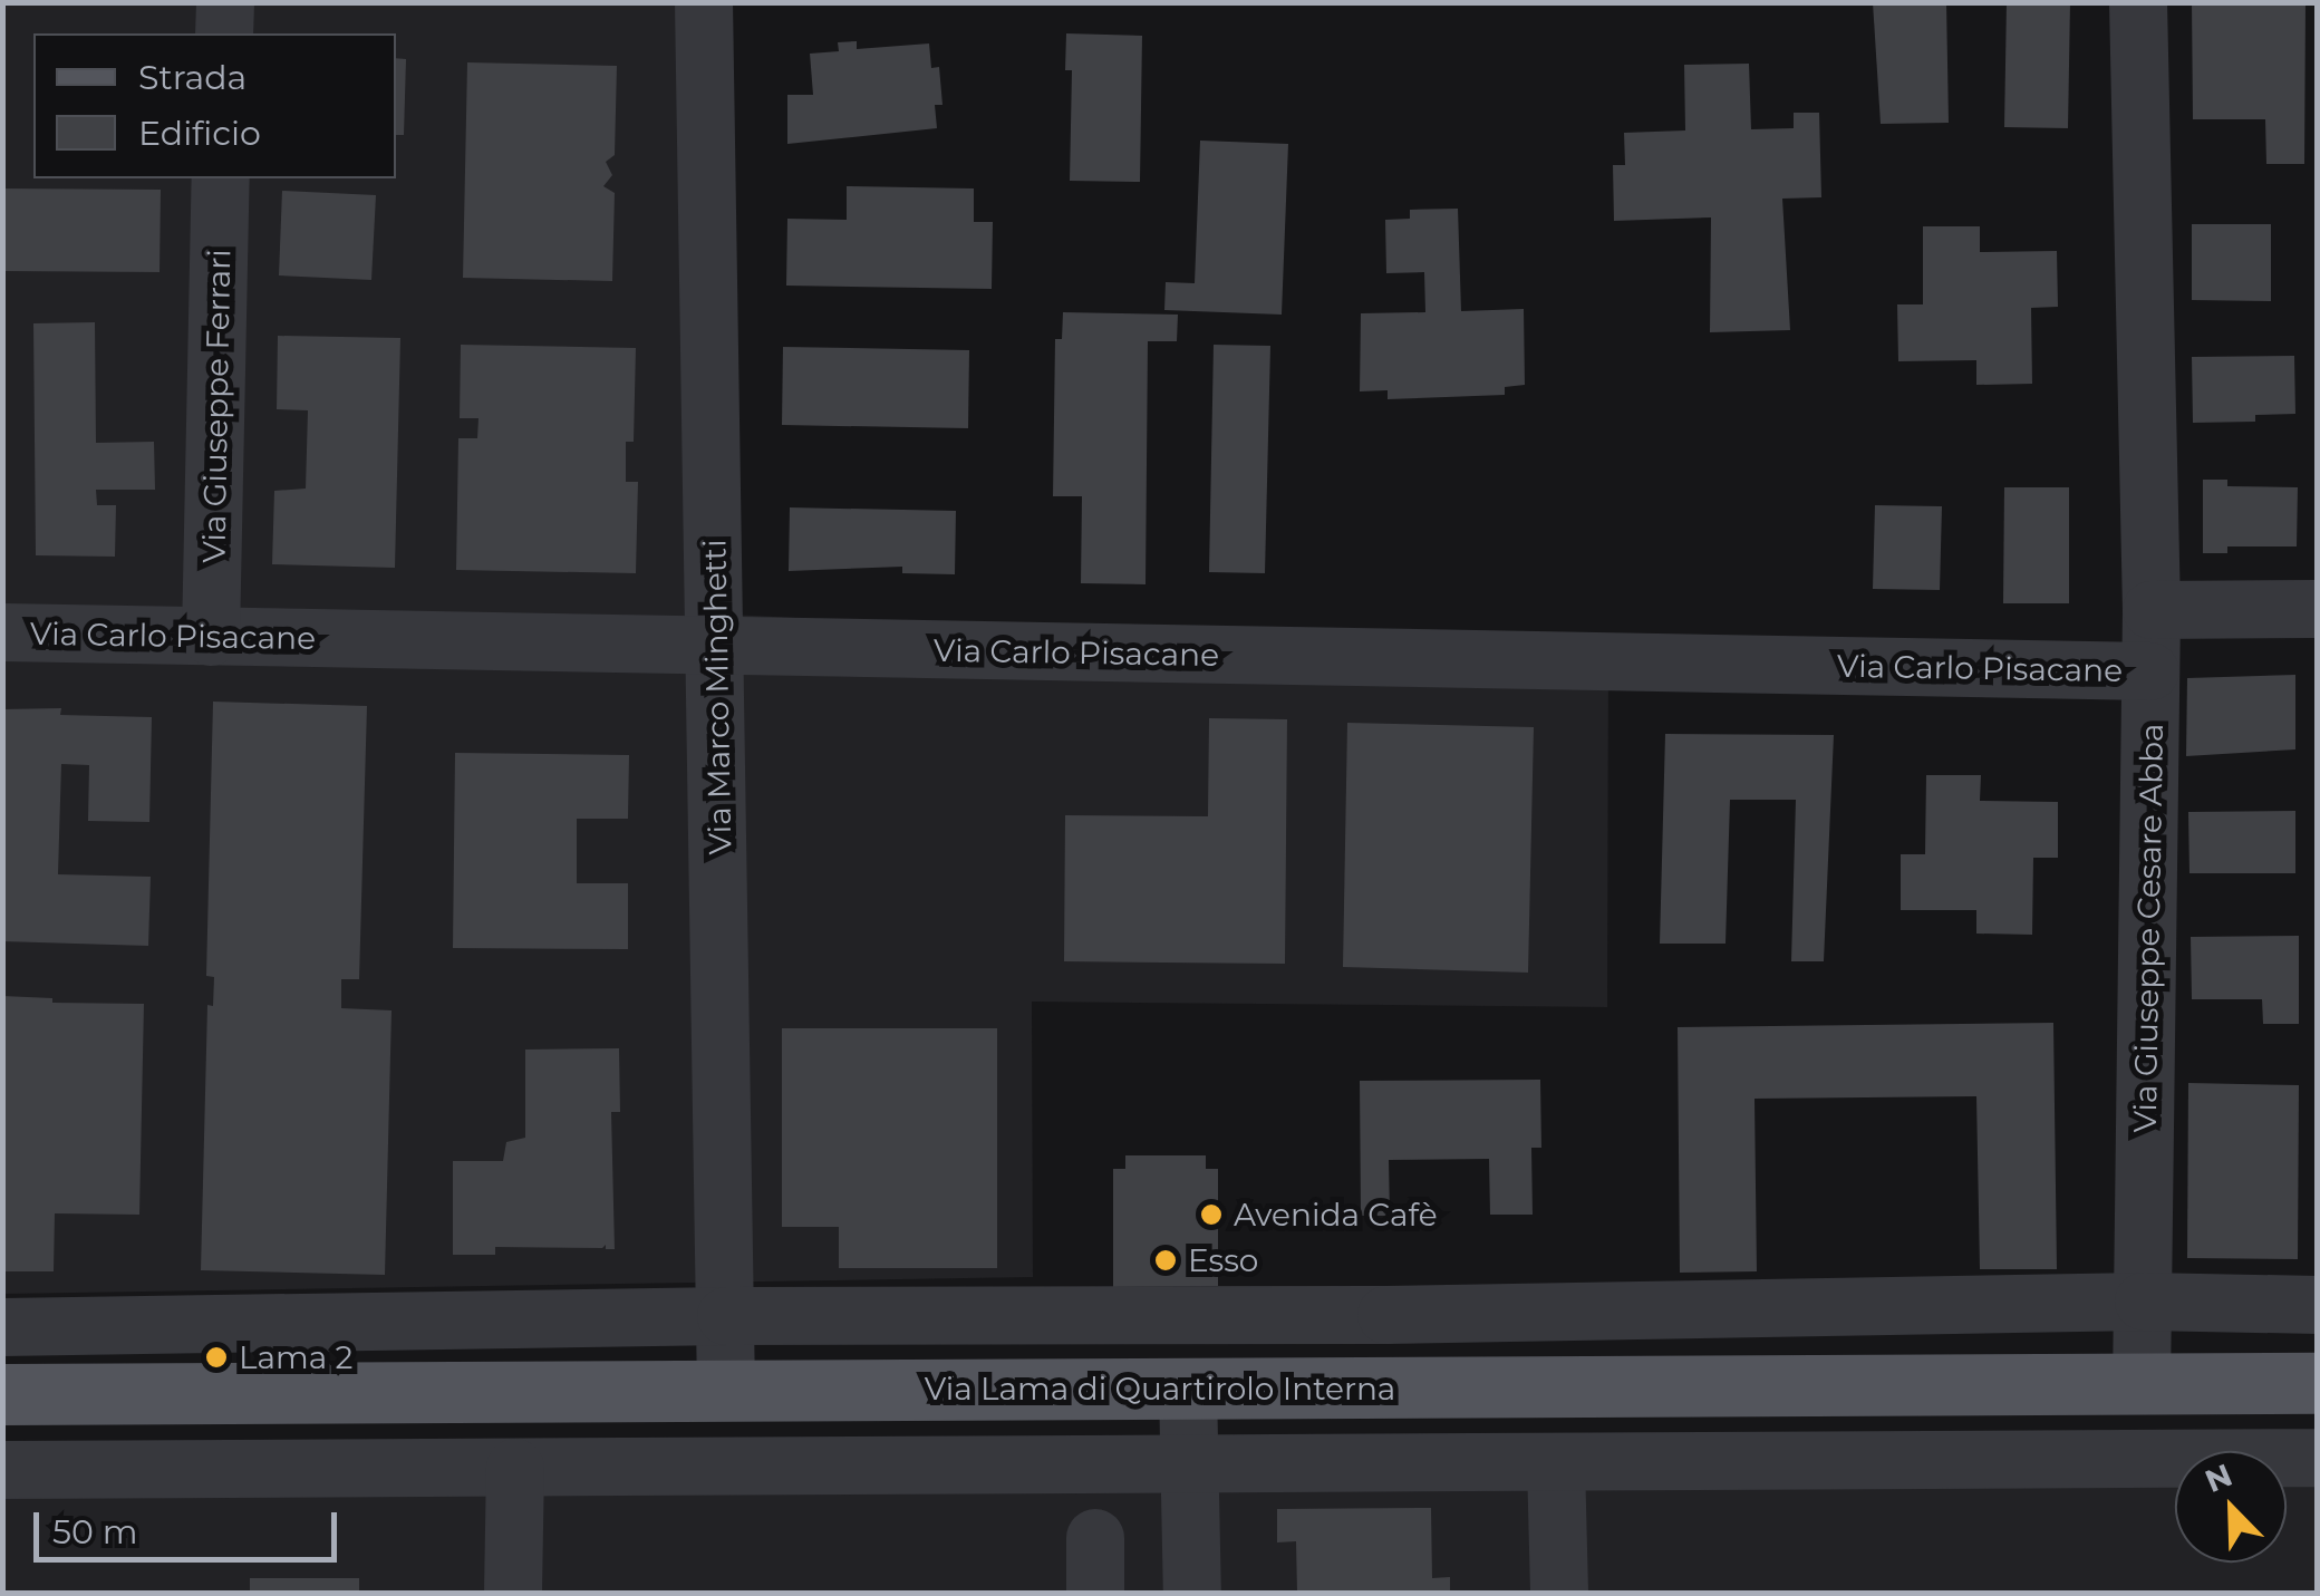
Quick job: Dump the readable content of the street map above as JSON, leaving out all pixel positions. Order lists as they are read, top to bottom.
{
  "streets": {
    "main road": ["Via Lama di Quartirolo Interna"],
    "street": [
      "Via Giuseppe Ferrari",
      "Via Carlo Pisacane",
      "Via Marco Minghetti",
      "Via Giuseppe Cesare Abba"
    ]
  },
  "crossings": [
    ["Via Giuseppe Ferrari", "Via Carlo Pisacane"],
    ["Via Carlo Pisacane", "Via Marco Minghetti"],
    ["Via Carlo Pisacane", "Via Giuseppe Cesare Abba"],
    ["Via Marco Minghetti", "Via Lama di Quartirolo Interna"],
    ["Via Giuseppe Cesare Abba", "Via Lama di Quartirolo Interna"]
  ],
  "places": ["Avenida Cafè", "Esso", "Lama 2"],
  "legend": ["Strada", "Edificio"],
  "scale_bar": "50 m",
  "north": "top left"
}
